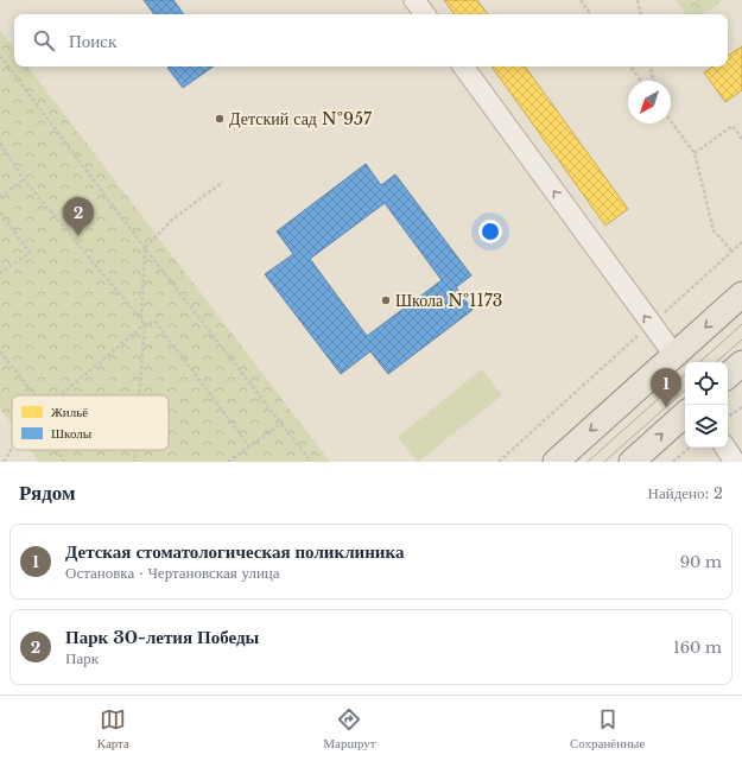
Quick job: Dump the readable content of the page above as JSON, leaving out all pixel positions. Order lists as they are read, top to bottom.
{
  "places": ["Детский сад №957", "Школа №1173"],
  "legend": ["Жильё", "Школы"],
  "north": "bottom left",
  "page": {
    "search": "Поиск",
    "pins": ["2", "1"],
    "heading": ["Рядом", "Найдено: 2"],
    "list": [
      {
        "mark": "1",
        "name": "Детская стоматологическая поликлиника",
        "note": "Остановка · Чертановская улица",
        "value": "90 m"
      },
      {
        "mark": "2",
        "name": "Парк 30-летия Победы",
        "note": "Парк",
        "value": "160 m"
      }
    ],
    "nav": ["Карта", "Маршрут", "Сохранённые"]
  }
}
